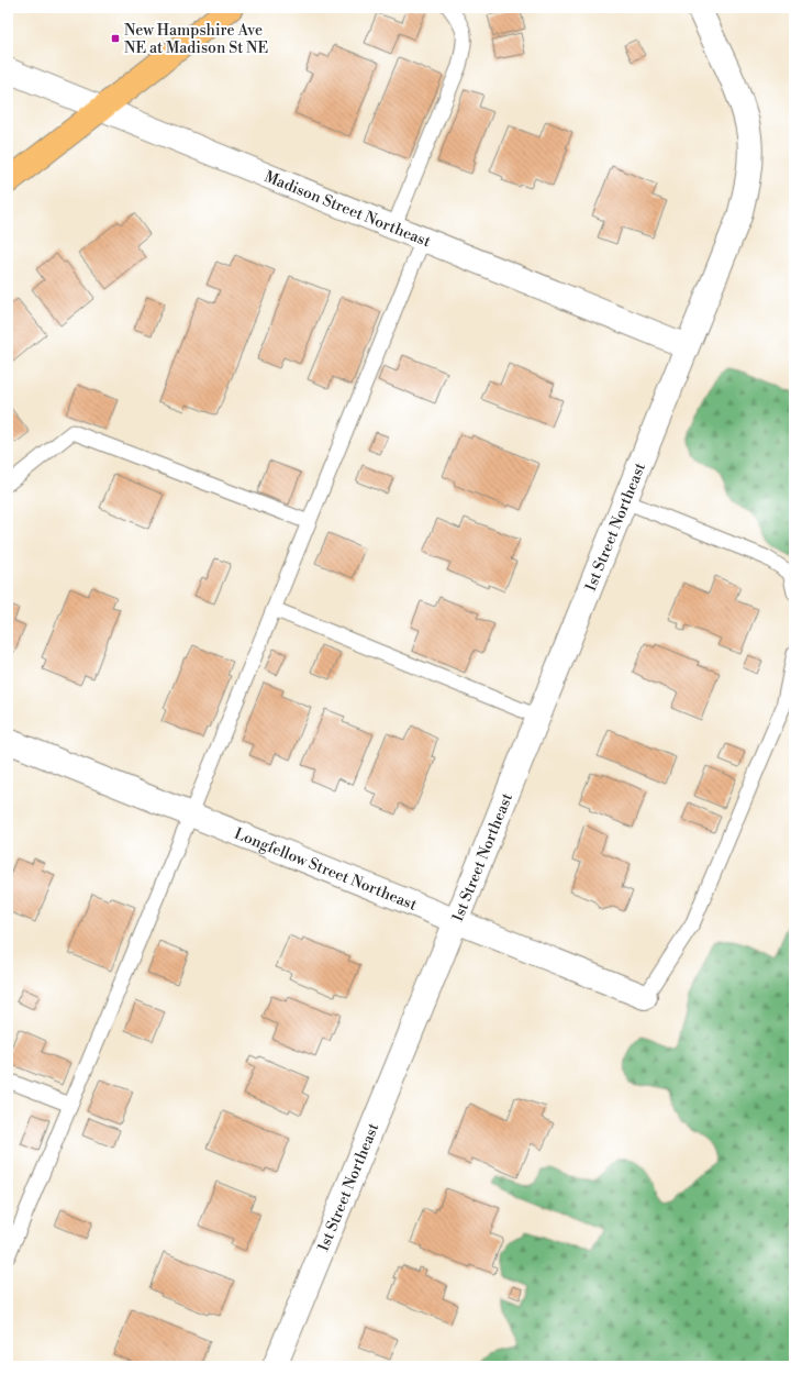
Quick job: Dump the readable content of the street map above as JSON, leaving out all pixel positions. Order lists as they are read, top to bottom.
{
  "streets": {
    "street": ["Madison Street Northeast", "1st Street Northeast", "Longfellow Street Northeast"]
  },
  "crossings": [
    ["Madison Street Northeast", "1st Street Northeast"],
    ["1st Street Northeast", "Longfellow Street Northeast"]
  ],
  "places": {
    "transit": ["New Hampshire Ave NE at Madison St NE"]
  }
}
